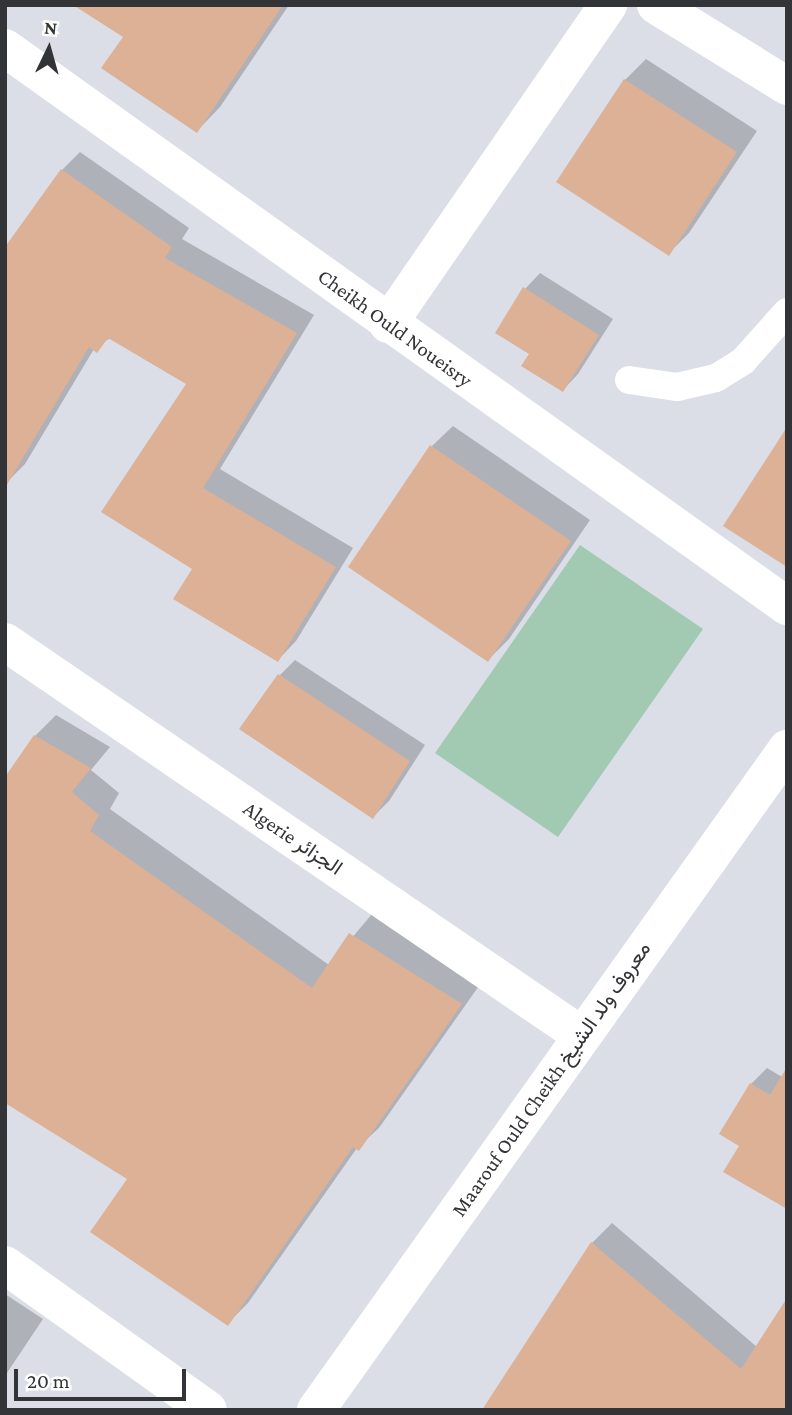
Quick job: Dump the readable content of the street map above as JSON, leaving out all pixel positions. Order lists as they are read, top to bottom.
{
  "streets": {
    "street": ["Cheikh Ould Noueisry", "Algerie الجزائر", "Maarouf Ould Cheikh معروف ولد الشيخ"]
  },
  "crossings": [
    ["Algerie الجزائر", "Maarouf Ould Cheikh معروف ولد الشيخ"]
  ],
  "scale_bar": "20 m",
  "north": "top"
}
